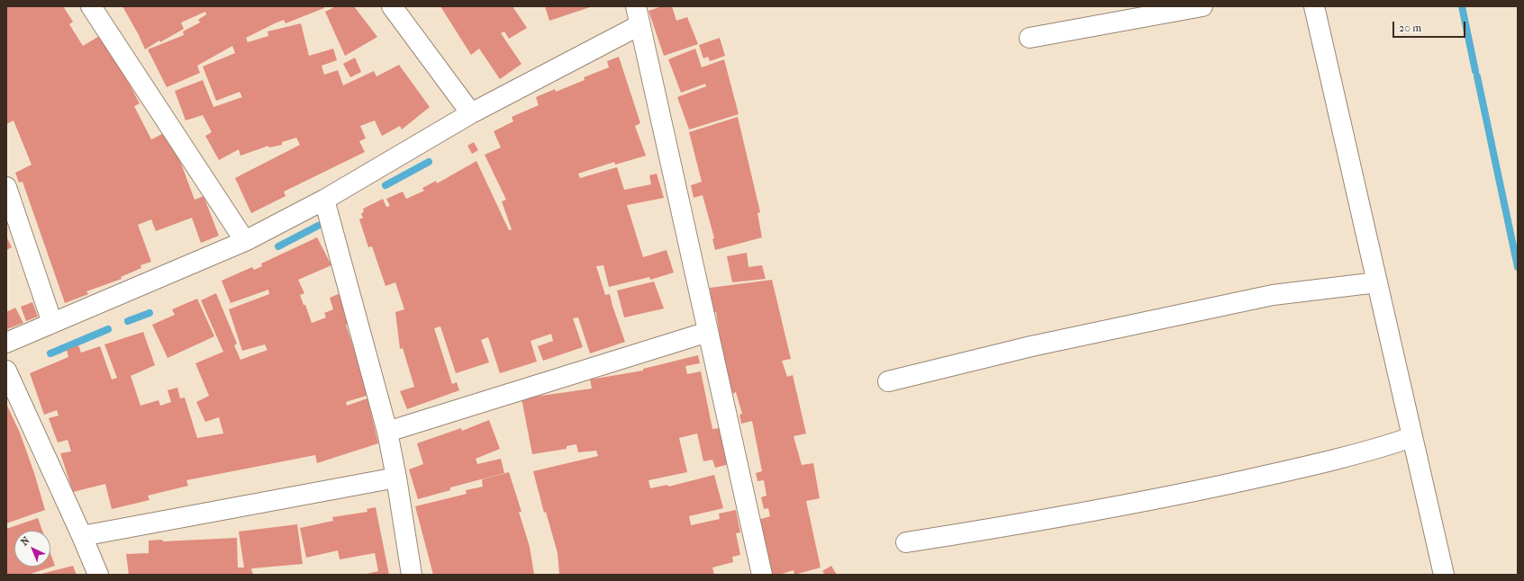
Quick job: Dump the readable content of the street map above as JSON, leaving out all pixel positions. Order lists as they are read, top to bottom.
{
  "scale_bar": "20 m",
  "north": "top left"
}
